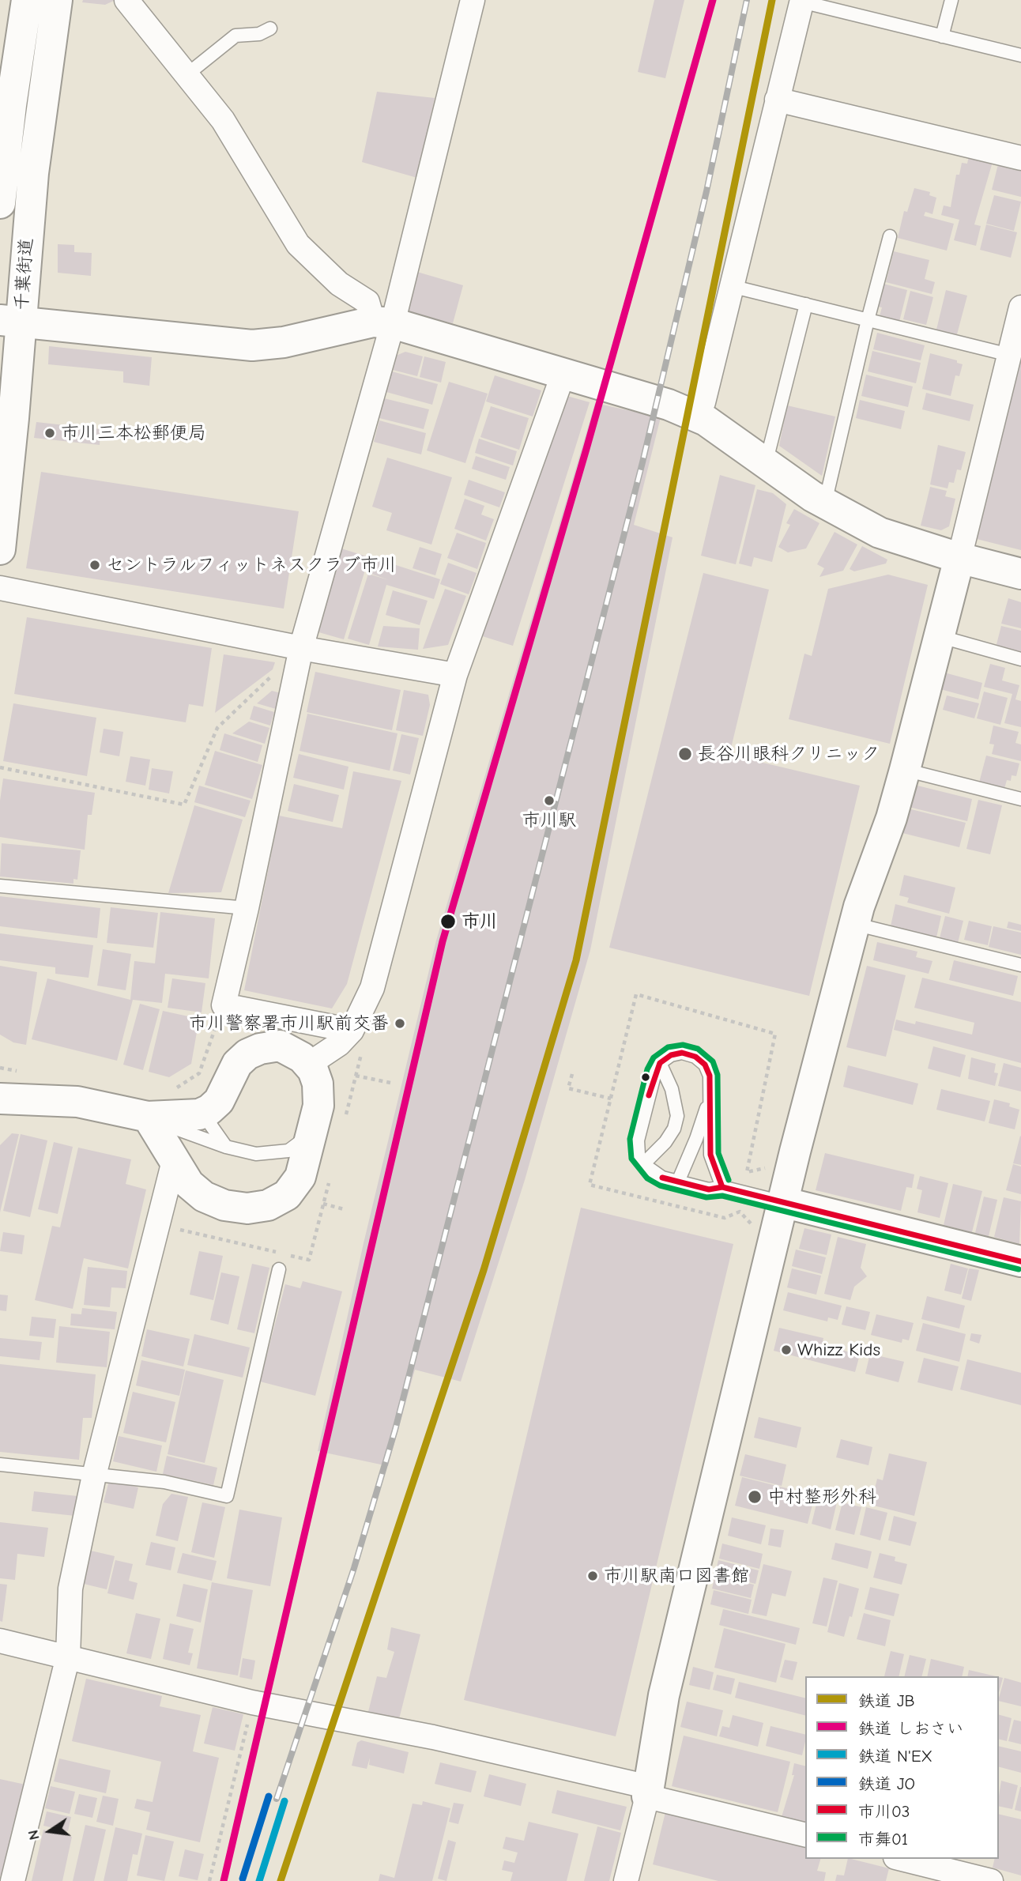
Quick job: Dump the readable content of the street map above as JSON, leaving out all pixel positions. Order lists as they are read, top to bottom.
{
  "streets": {
    "main road": ["千葉街道"]
  },
  "places": [
    "市川三本松郵便局",
    "セントラルフィットネスクラブ市川",
    "長谷川眼科クリニック",
    "市川駅",
    "市川",
    "市川警察署市川駅前交番",
    "Whizz Kids",
    "中村整形外科",
    "市川駅南口図書館"
  ],
  "lines": [
    "rail line JB",
    "rail line しおさい",
    "transit line 市舞01",
    "transit line 市川03",
    "rail line JO",
    "rail line N'EX"
  ],
  "legend": [
    "鉄道 JB",
    "鉄道 しおさい",
    "鉄道 N'EX",
    "鉄道 JO",
    "市川03",
    "市舞01"
  ],
  "north": "left"
}
